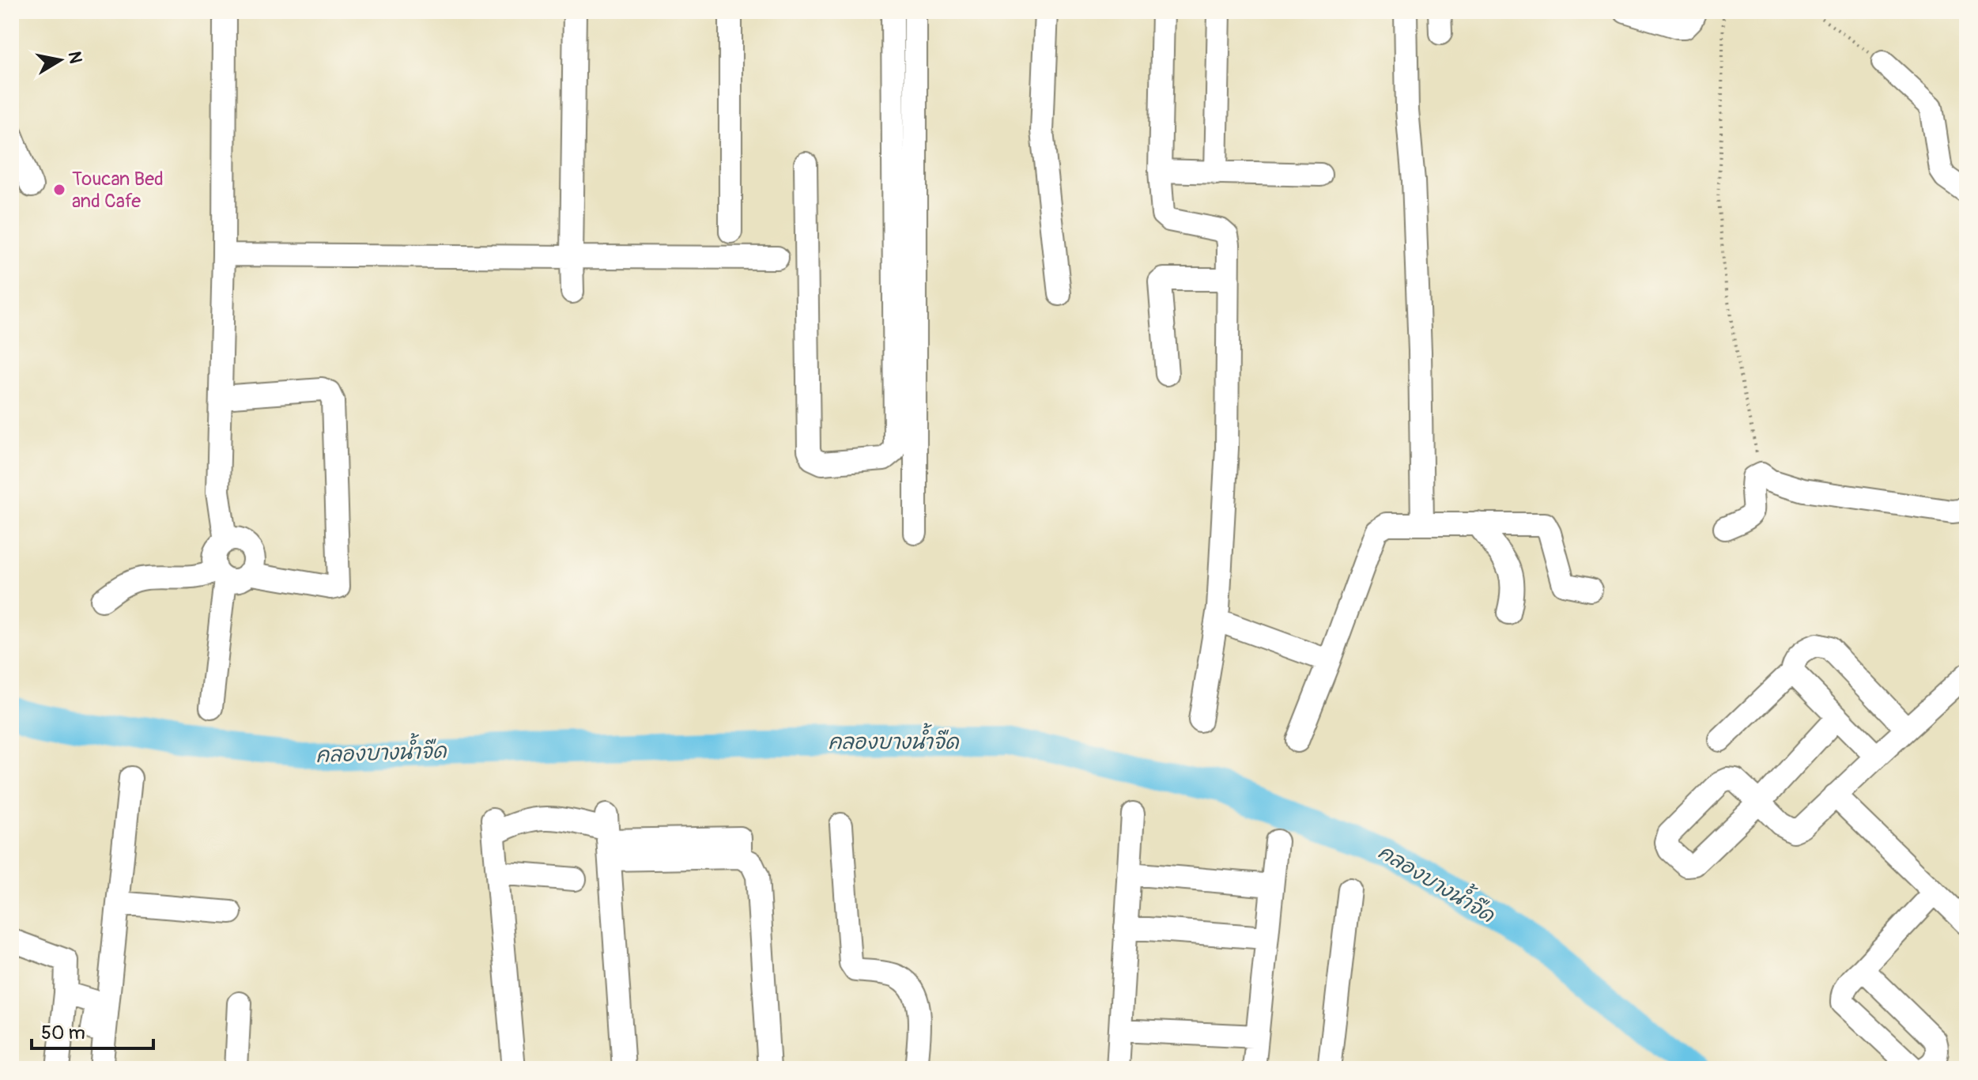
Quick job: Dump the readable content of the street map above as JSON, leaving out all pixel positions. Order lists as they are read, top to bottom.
{
  "water": ["คลองบางน้ำจืด"],
  "places": ["Toucan Bed and Cafe"],
  "scale_bar": "50 m",
  "north": "right"
}
